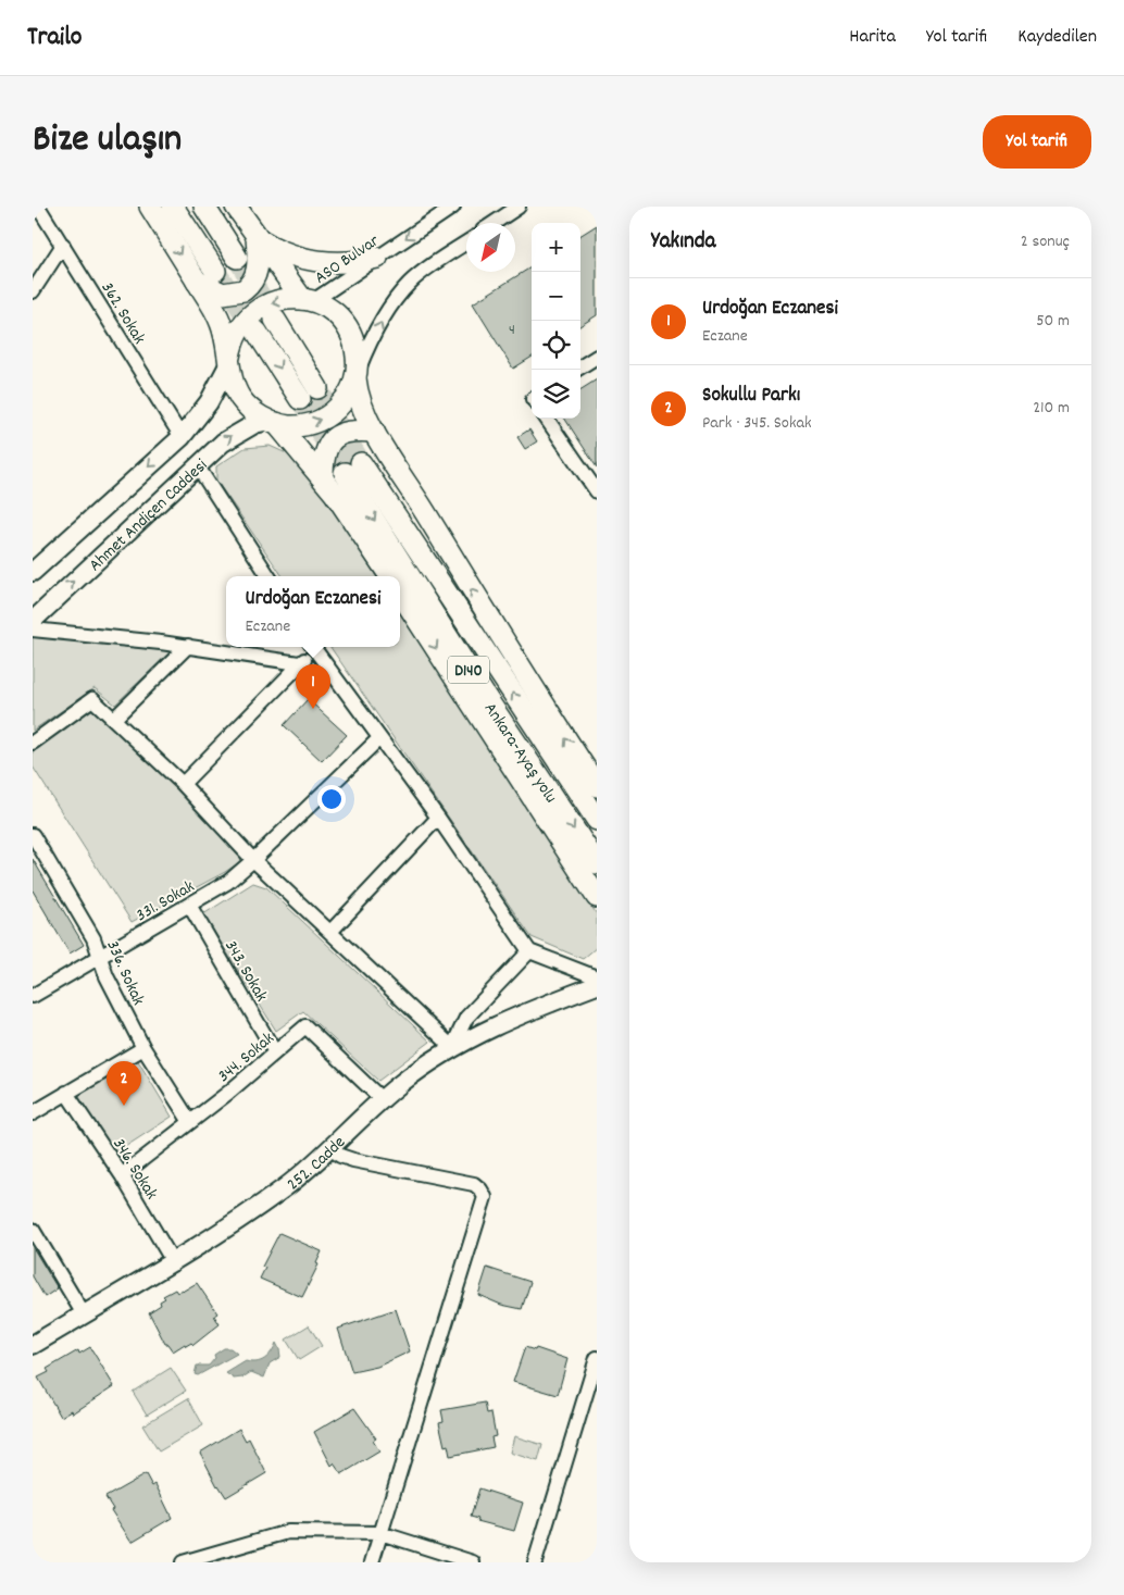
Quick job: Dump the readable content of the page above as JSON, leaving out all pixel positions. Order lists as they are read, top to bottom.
{
  "streets": {
    "highway": ["D140", "Ankara-Ayaş yolu"],
    "main road": ["Ahmet Andiçen Caddesi", "252. Cadde"],
    "street": [
      "ASO Bulvar",
      "362. Sokak",
      "331. Sokak",
      "343. Sokak",
      "336. Sokak",
      "344. Sokak",
      "346. Sokak"
    ]
  },
  "crossings": [
    ["ASO Bulvar", "Ahmet Andiçen Caddesi"],
    ["362. Sokak", "Ahmet Andiçen Caddesi"],
    ["331. Sokak", "343. Sokak"],
    ["331. Sokak", "336. Sokak"],
    ["343. Sokak", "344. Sokak"],
    ["336. Sokak", "344. Sokak"],
    ["344. Sokak", "252. Cadde"],
    ["344. Sokak", "346. Sokak"],
    ["252. Cadde", "346. Sokak"]
  ],
  "house_numbers": ["4"],
  "north": "bottom left",
  "page": {
    "header": "Trailo",
    "nav": ["Harita", "Yol tarifi", "Kaydedilen"],
    "title": "Bize ulaşın",
    "buttons": "Yol tarifi",
    "heading": ["Yakında", "2 sonuç"],
    "map_buttons": ["+", "−"],
    "list": [
      {
        "mark": "1",
        "name": "Urdoğan Eczanesi",
        "note": "Eczane",
        "value": "50 m"
      },
      {
        "mark": "2",
        "name": "Sokullu Parkı",
        "note": "Park · 345. Sokak",
        "value": "210 m"
      }
    ],
    "popup": ["Urdoğan Eczanesi", "Eczane"],
    "pins": ["1", "2"]
  }
}
